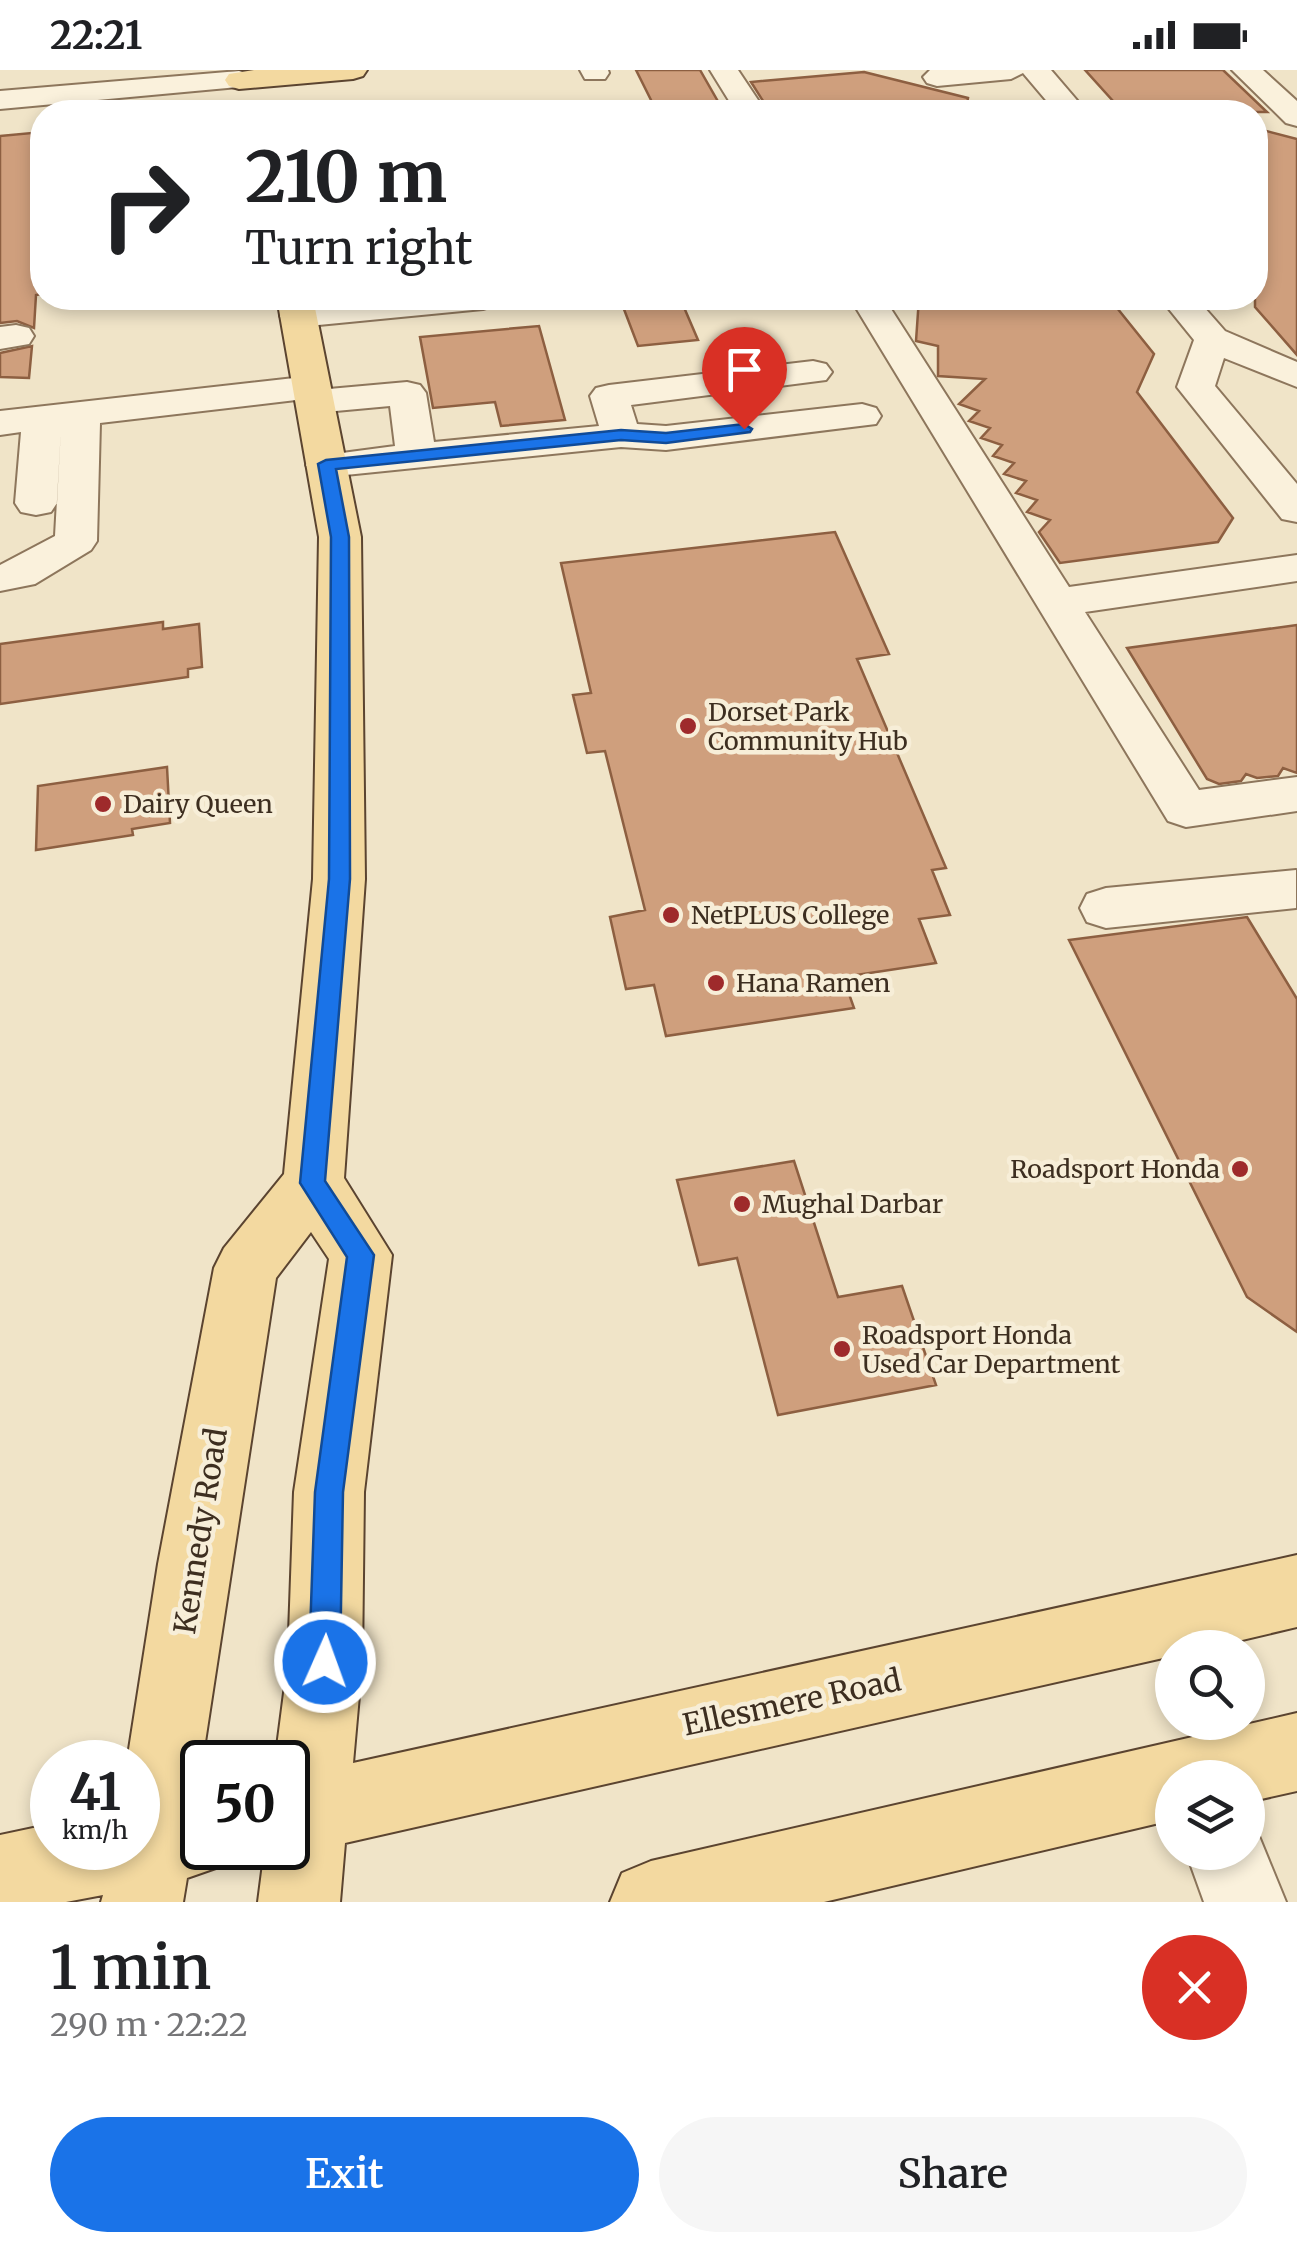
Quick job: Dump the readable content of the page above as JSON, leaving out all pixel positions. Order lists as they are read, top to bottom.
{
  "streets": {
    "main road": ["Kennedy Road", "Ellesmere Road"]
  },
  "places": [
    "Dorset Park Community Hub",
    "Dairy Queen",
    "NetPLUS College",
    "Hana Ramen",
    "Roadsport Honda",
    "Mughal Darbar",
    "Roadsport Honda Used Car Department"
  ],
  "page": {
    "status": "22:21",
    "turn": ["210 m", "Turn right"],
    "speed": "41 km/h",
    "limit": "50",
    "heading": ["1 min", "290 m · 22:22"],
    "buttons": ["Exit", "Share"]
  }
}
